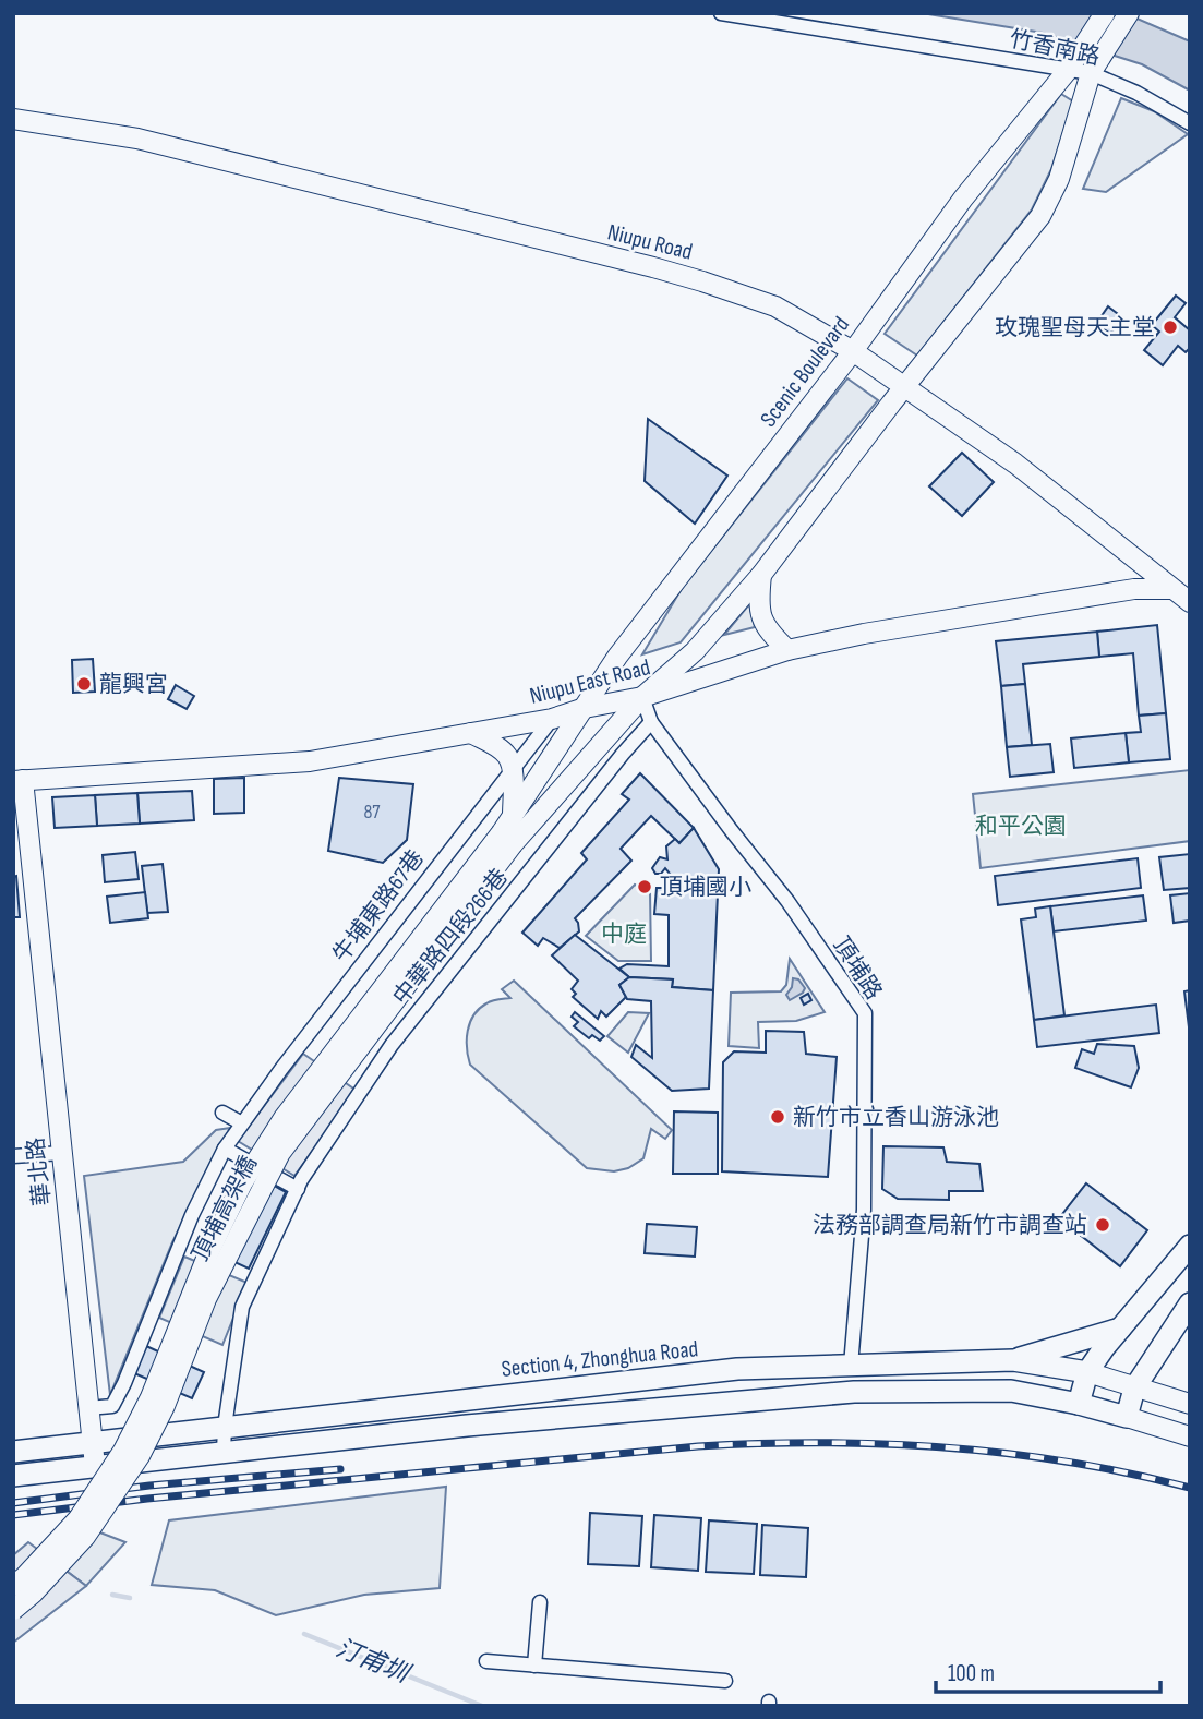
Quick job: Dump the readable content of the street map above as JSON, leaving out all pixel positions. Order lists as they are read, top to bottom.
{
  "streets": {
    "main road": ["Section 4, Zhonghua Road"],
    "street": [
      "竹香南路",
      "Niupu Road",
      "Scenic Boulevard",
      "Niupu East Road",
      "牛埔東路67巷",
      "中華路四段266巷",
      "頂埔路",
      "華北路",
      "頂埔高架橋"
    ]
  },
  "crossings": [
    ["竹香南路", "Scenic Boulevard"],
    ["Niupu Road", "Scenic Boulevard"],
    ["Niupu Road", "Niupu East Road"],
    ["Scenic Boulevard", "Niupu East Road"],
    ["Scenic Boulevard", "頂埔高架橋"],
    ["Niupu East Road", "牛埔東路67巷"],
    ["Niupu East Road", "頂埔路"],
    ["Niupu East Road", "華北路"],
    ["中華路四段266巷", "頂埔路"],
    ["中華路四段266巷", "Section 4, Zhonghua Road"],
    ["頂埔路", "Section 4, Zhonghua Road"],
    ["華北路", "Section 4, Zhonghua Road"]
  ],
  "water": ["汀甫圳"],
  "parks": ["和平公園", "中庭"],
  "places": [
    "玫瑰聖母天主堂",
    "龍興宮",
    "頂埔國小",
    "新竹市立香山游泳池",
    "法務部調查局新竹市調查站"
  ],
  "house_numbers": ["87"],
  "scale_bar": "100 m"
}
